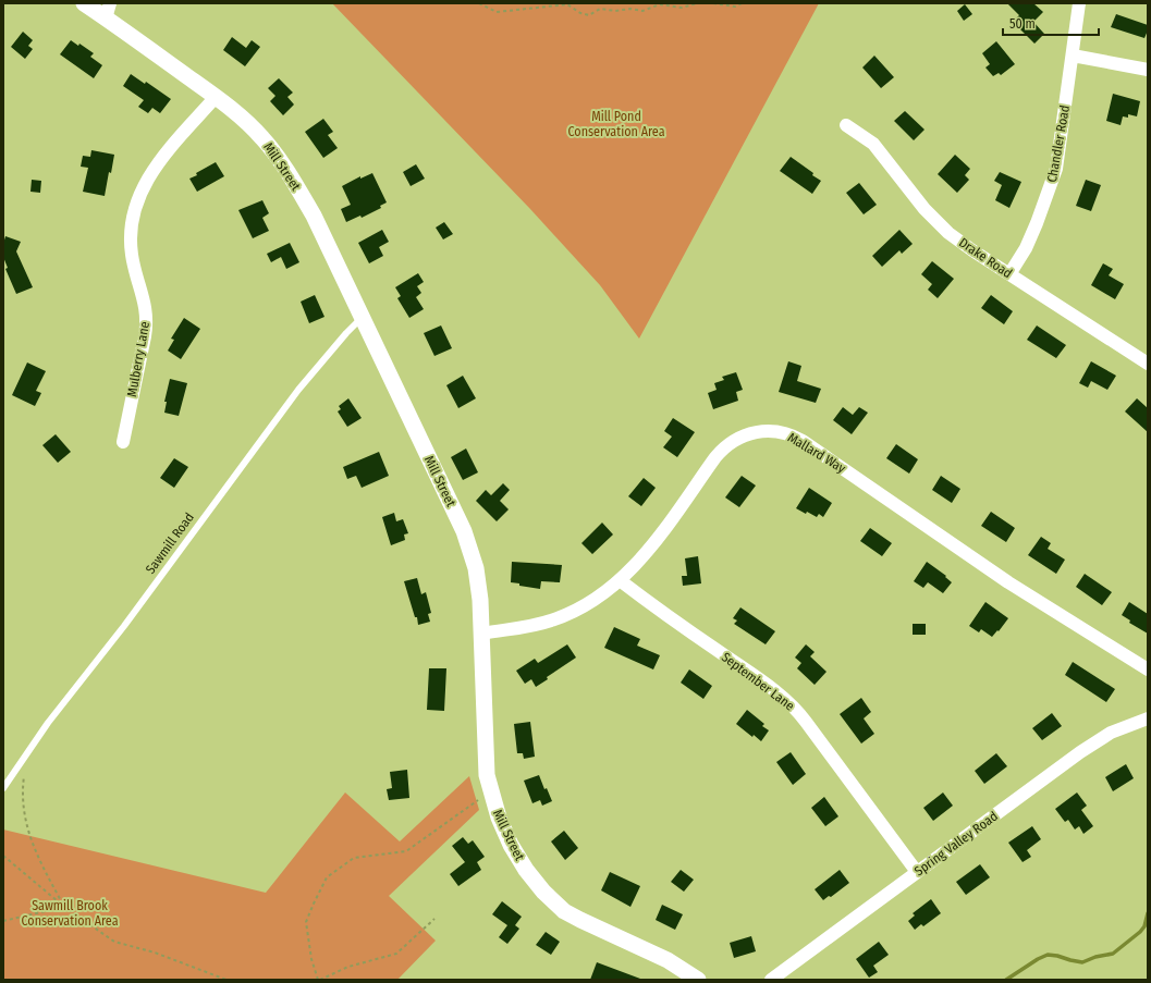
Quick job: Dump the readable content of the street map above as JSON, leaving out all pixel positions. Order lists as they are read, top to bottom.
{
  "streets": {
    "street": [
      "Chandler Road",
      "Mill Street",
      "Drake Road",
      "Mulberry Lane",
      "Mallard Way",
      "September Lane",
      "Spring Valley Road"
    ],
    "lane": ["Sawmill Road"]
  },
  "crossings": [
    ["Chandler Road", "Drake Road"],
    ["Mill Street", "Mulberry Lane"],
    ["Mill Street", "Mallard Way"],
    ["Mill Street", "Sawmill Road"],
    ["Mallard Way", "September Lane"],
    ["September Lane", "Spring Valley Road"]
  ],
  "parks": ["Mill Pond Conservation Area", "Sawmill Brook Conservation Area"],
  "scale_bar": "50 m"
}
